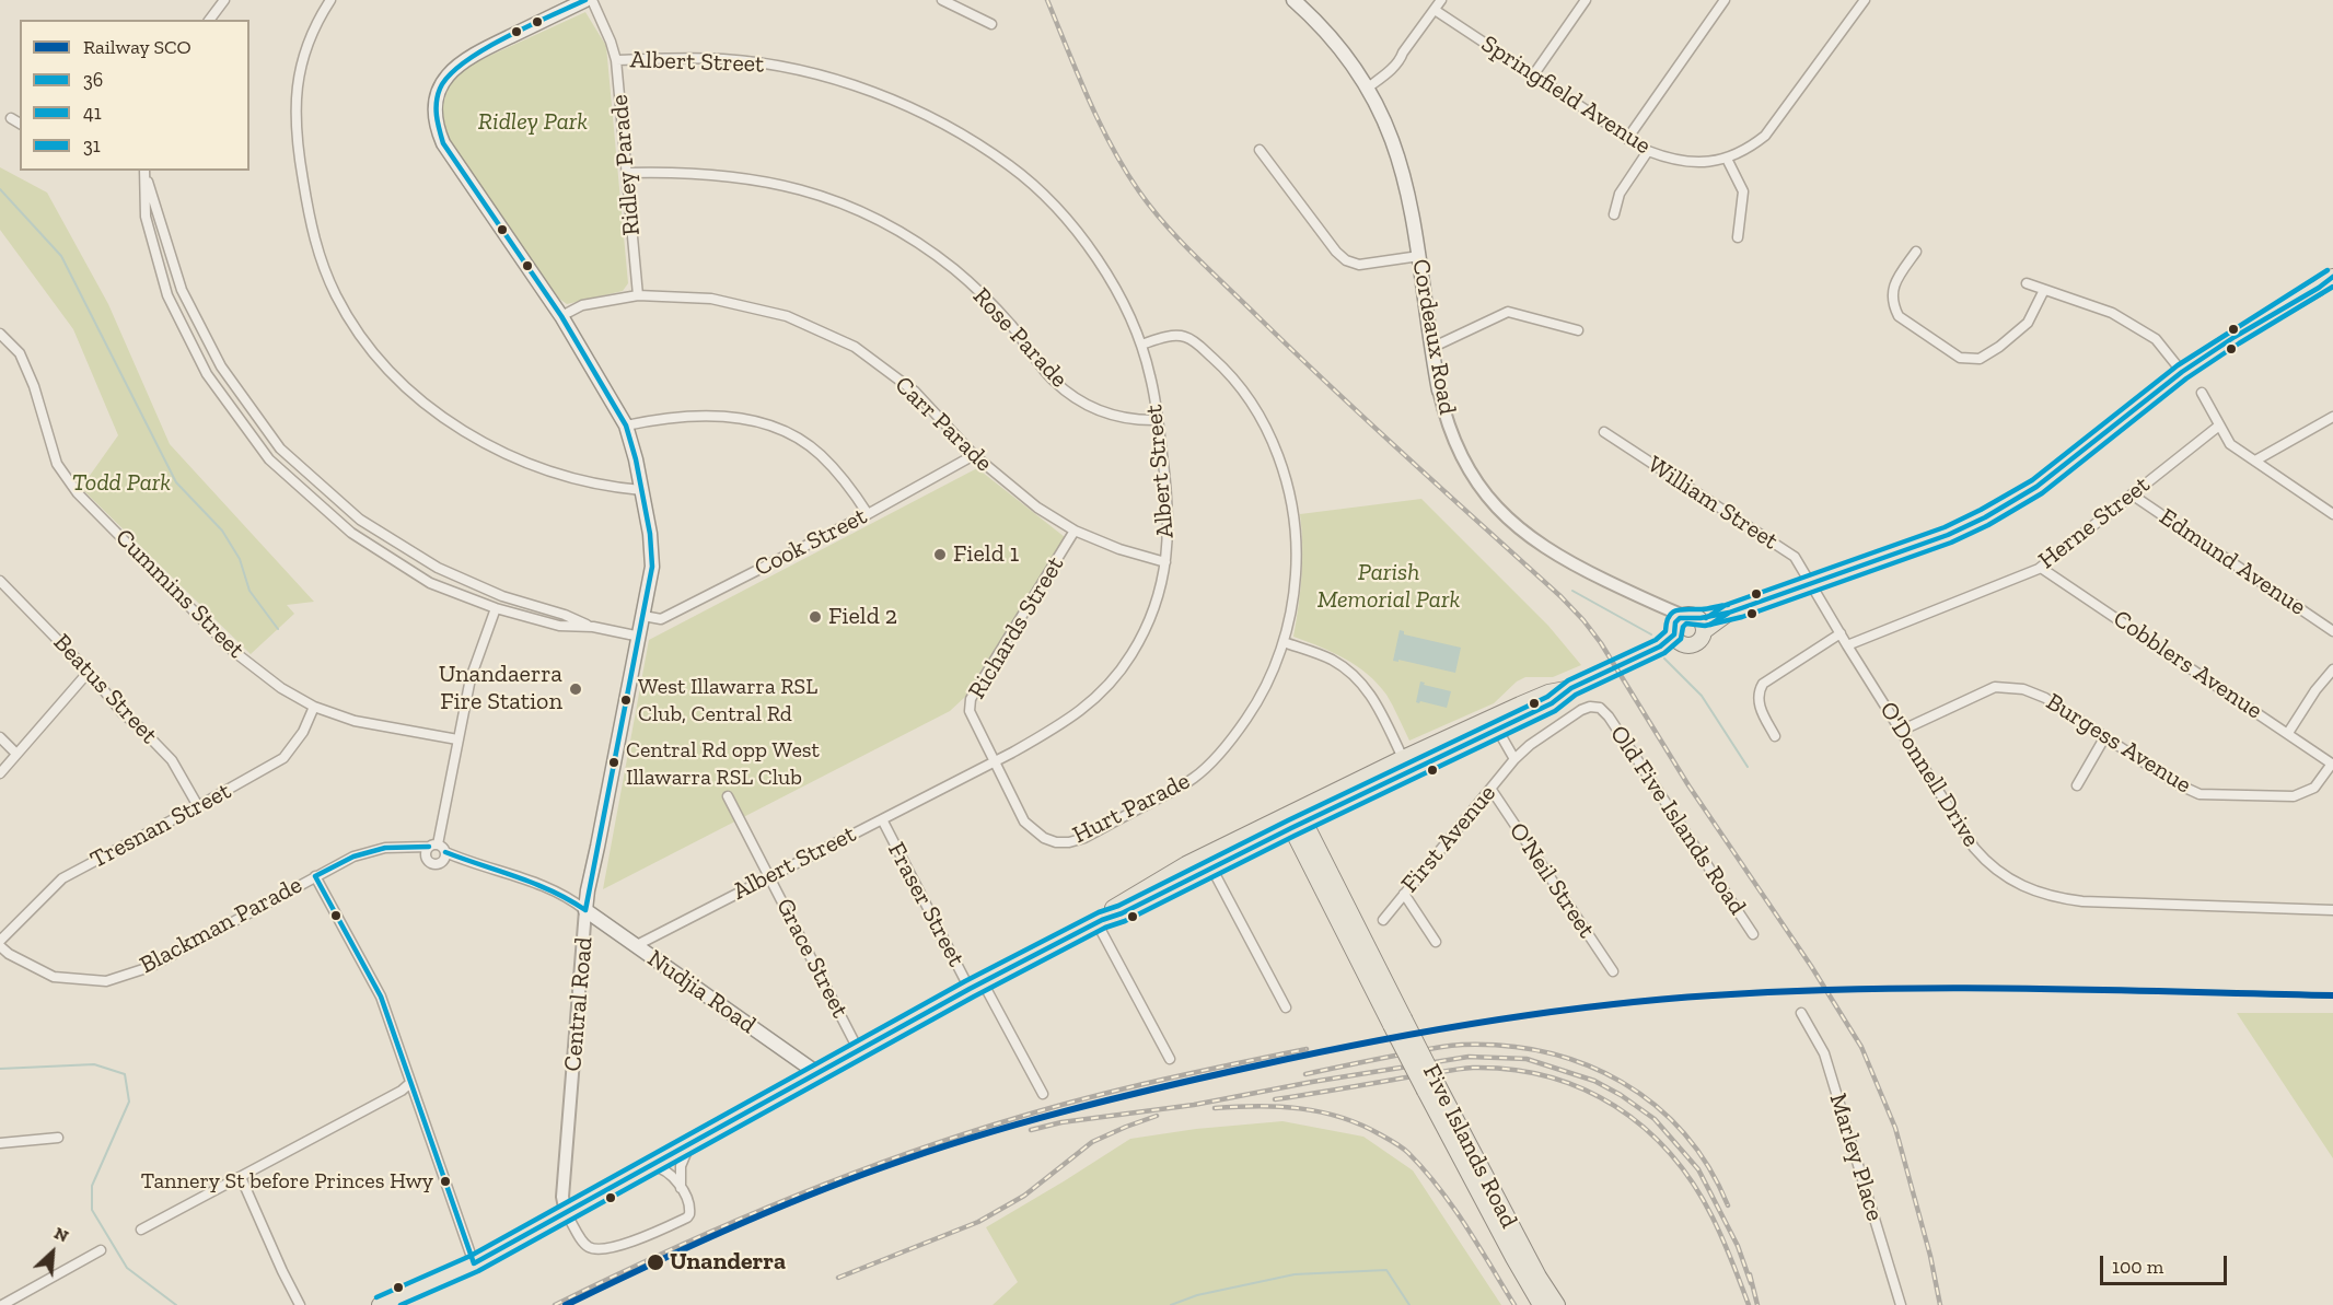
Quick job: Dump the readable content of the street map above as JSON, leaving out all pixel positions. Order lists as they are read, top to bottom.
{
  "streets": {
    "main road": [
      "Cordeaux Road",
      "Nudjia Road",
      "Central Road",
      "Five Islands Road"
    ],
    "street": [
      "Albert Street",
      "Springfield Avenue",
      "Ridley Parade",
      "Rose Parade",
      "Carr Parade",
      "William Street",
      "Herne Street",
      "Cook Street",
      "Edmund Avenue",
      "Cummins Street",
      "Richards Street",
      "Cobblers Avenue",
      "Beatus Street",
      "Burgess Avenue",
      "O'Donnell Drive",
      "Hurt Parade",
      "Old Five Islands Road",
      "Tresnan Street",
      "First Avenue",
      "O'Neil Street",
      "Fraser Street",
      "Blackman Parade",
      "Grace Street",
      "Marley Place"
    ]
  },
  "crossings": [
    ["Albert Street", "Ridley Parade"],
    ["Albert Street", "Rose Parade"],
    ["Albert Street", "Carr Parade"],
    ["Albert Street", "Richards Street"],
    ["Albert Street", "Hurt Parade"],
    ["Albert Street", "Fraser Street"],
    ["Albert Street", "Grace Street"],
    ["Albert Street", "Nudjia Road"],
    ["Ridley Parade", "Rose Parade"],
    ["Ridley Parade", "Carr Parade"],
    ["Carr Parade", "Cook Street"],
    ["Carr Parade", "Richards Street"],
    ["Carr Parade", "Central Road"],
    ["William Street", "O'Donnell Drive"],
    ["Herne Street", "Edmund Avenue"],
    ["Herne Street", "Cobblers Avenue"],
    ["Herne Street", "O'Donnell Drive"],
    ["Cook Street", "Central Road"],
    ["Cummins Street", "Tresnan Street"],
    ["Richards Street", "Hurt Parade"],
    ["Cobblers Avenue", "Burgess Avenue"],
    ["Beatus Street", "Tresnan Street"],
    ["Burgess Avenue", "O'Donnell Drive"],
    ["Old Five Islands Road", "First Avenue"],
    ["First Avenue", "O'Neil Street"],
    ["Blackman Parade", "Nudjia Road"],
    ["Blackman Parade", "Central Road"],
    ["Nudjia Road", "Central Road"]
  ],
  "parks": ["Ridley Park", "Todd Park", "Parish Memorial Park"],
  "places": [
    "Field 1",
    "Field 2",
    "Unandaerra Fire Station",
    "West Illawarra RSL Club, Central Rd",
    "Central Rd opp West Illawarra RSL Club",
    "Tannery St before Princes Hwy",
    "Unanderra"
  ],
  "lines": [
    "transit line 36",
    "transit line 31",
    "transit line 41",
    "rail line SCO"
  ],
  "legend": [
    "Railway SCO",
    "36",
    "41",
    "31"
  ],
  "scale_bar": "100 m",
  "north": "top right"
}
